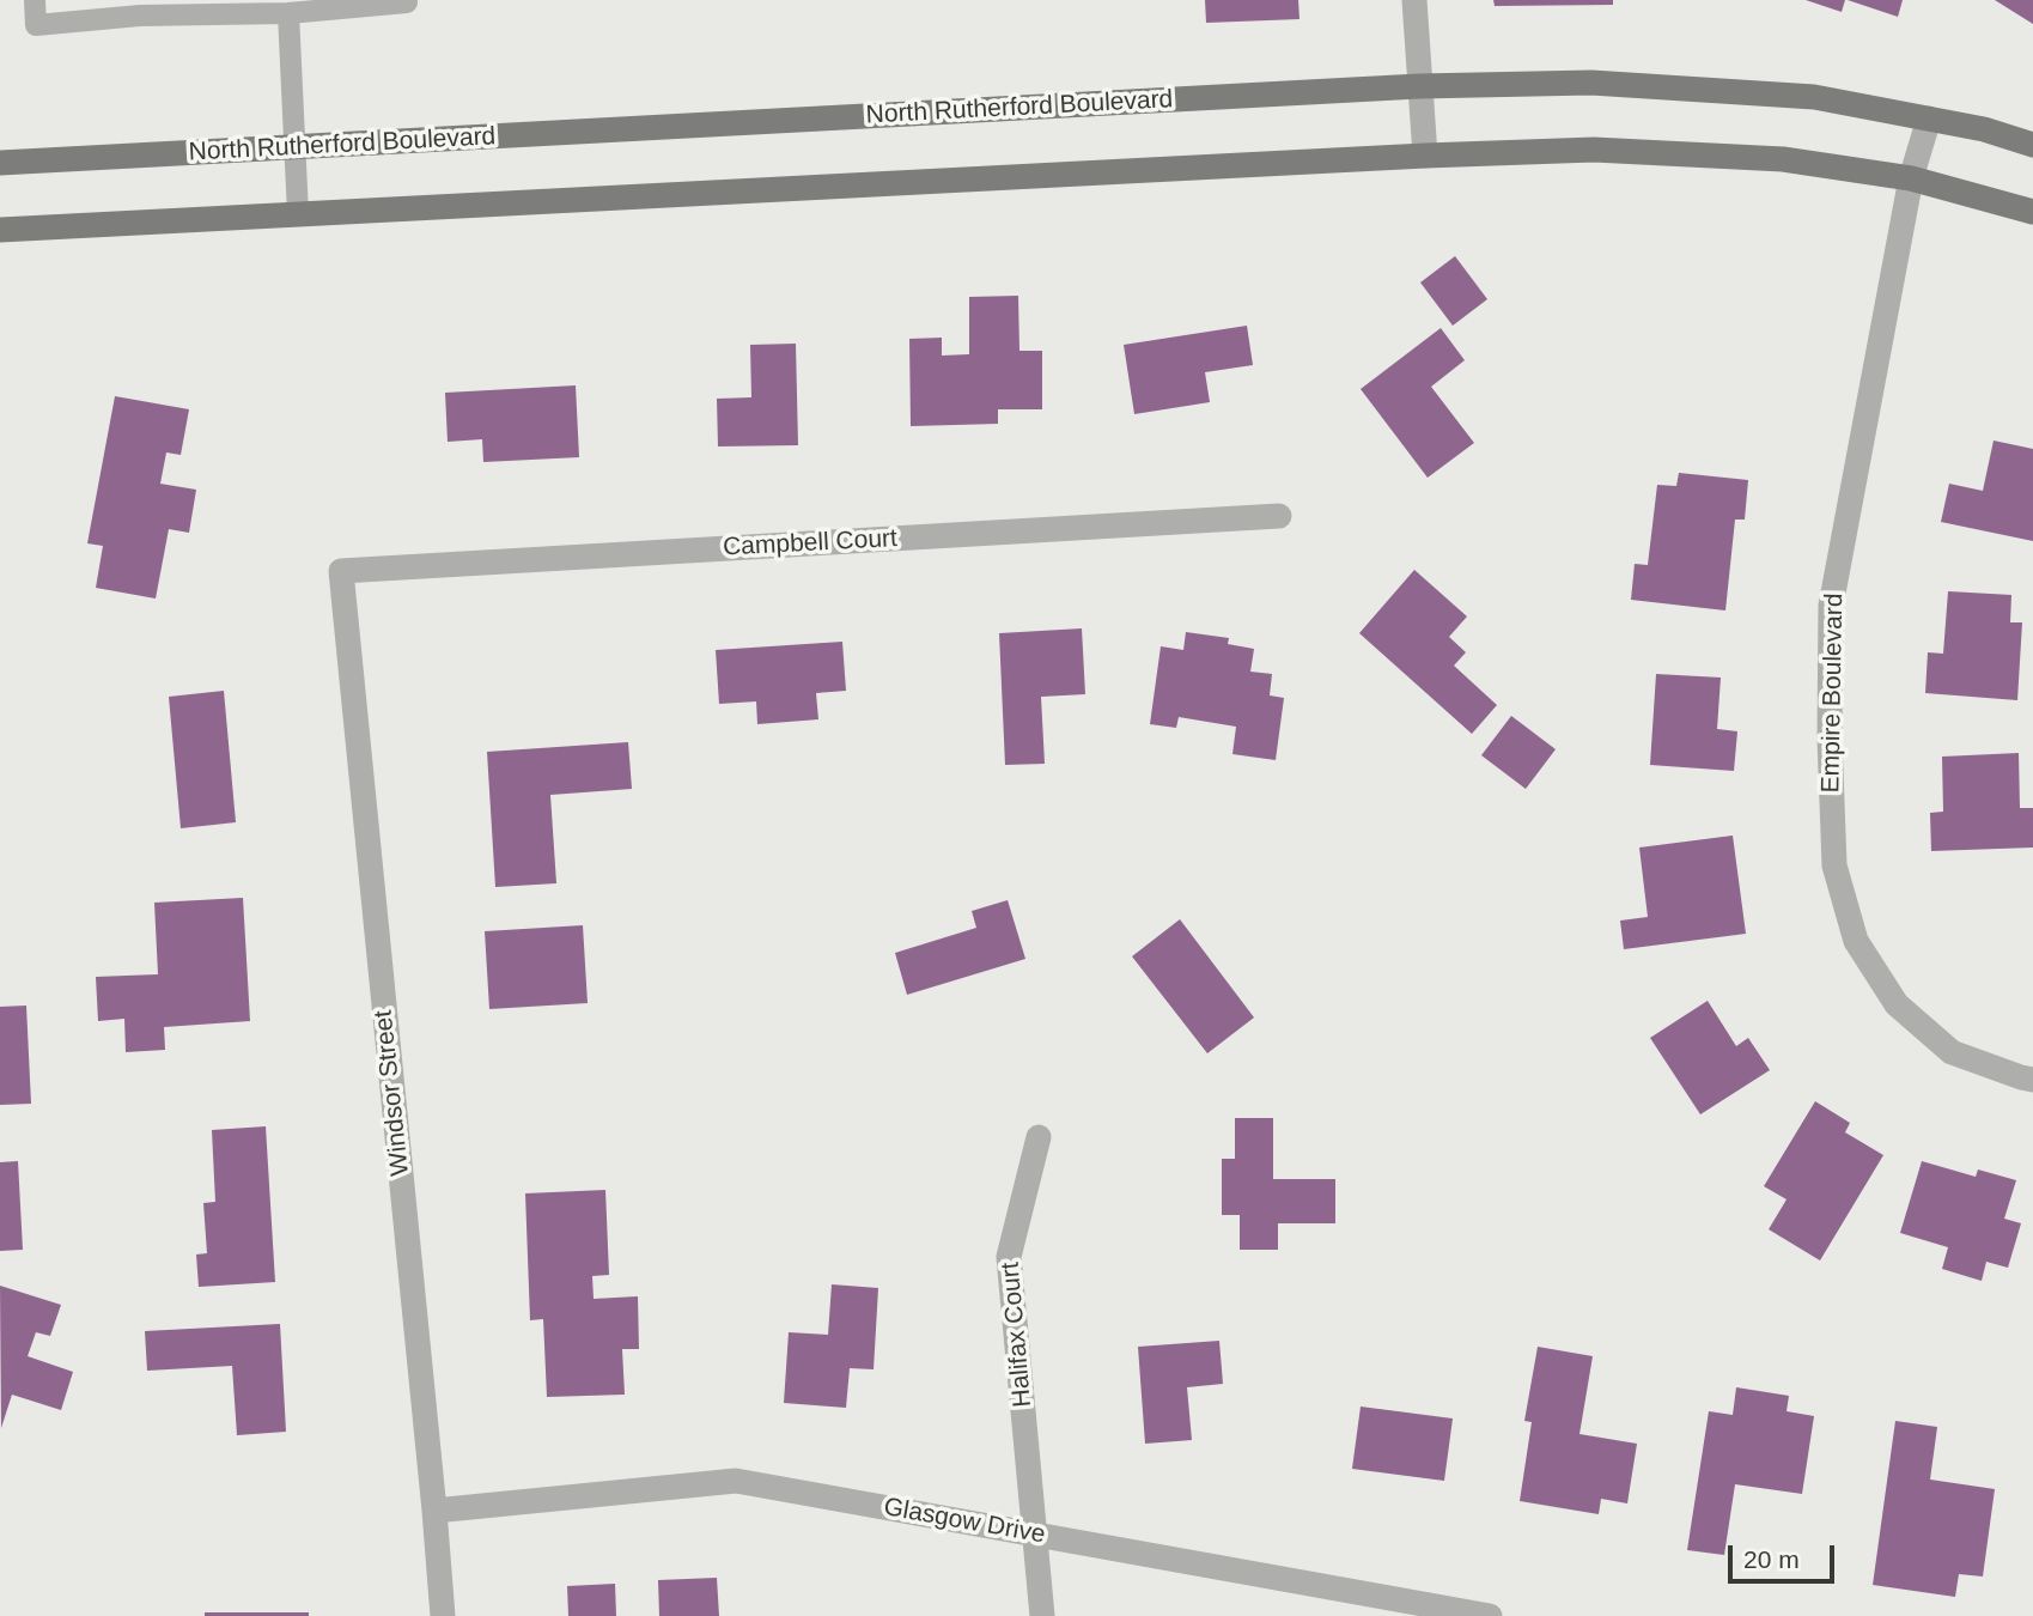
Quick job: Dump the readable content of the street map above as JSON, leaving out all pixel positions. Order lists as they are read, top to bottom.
{
  "streets": {
    "main road": ["North Rutherford Boulevard"],
    "street": [
      "Campbell Court",
      "Empire Boulevard",
      "Windsor Street",
      "Halifax Court",
      "Glasgow Drive"
    ]
  },
  "crossings": [
    ["North Rutherford Boulevard", "Empire Boulevard"],
    ["Campbell Court", "Windsor Street"],
    ["Windsor Street", "Glasgow Drive"],
    ["Halifax Court", "Glasgow Drive"]
  ],
  "scale_bar": "20 m"
}
